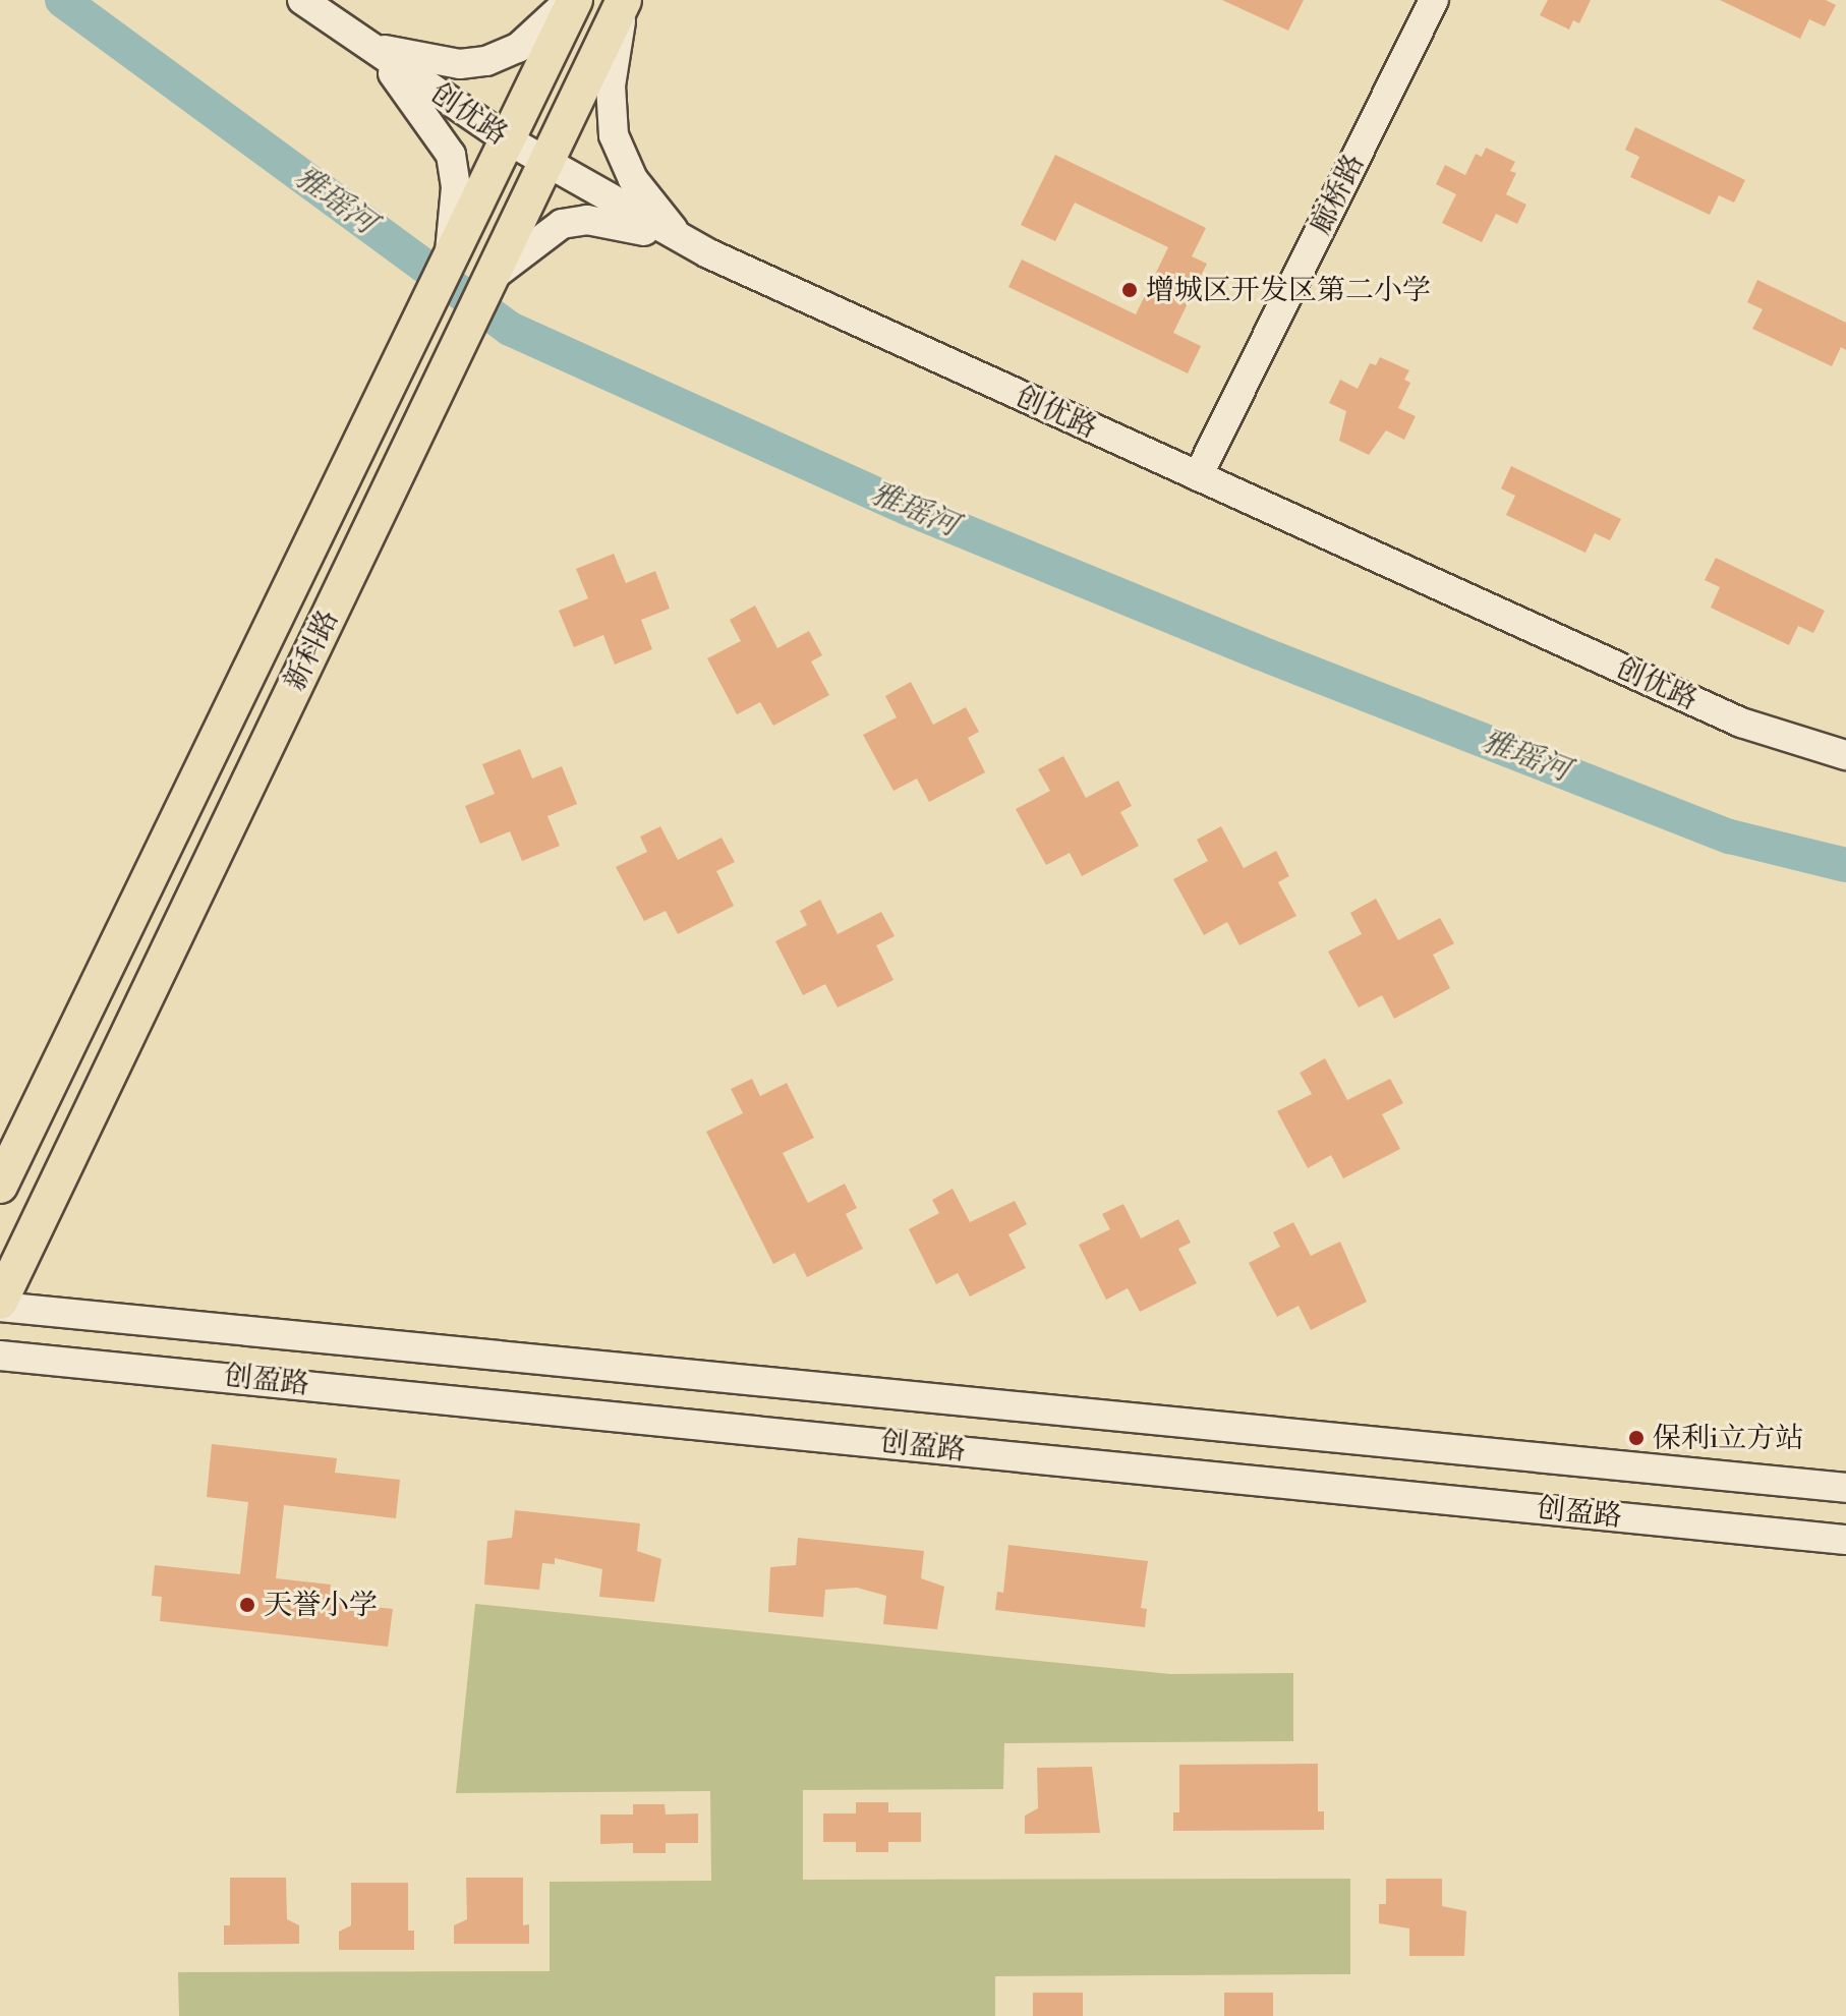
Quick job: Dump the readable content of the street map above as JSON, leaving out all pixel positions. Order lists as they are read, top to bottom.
{
  "streets": {
    "main road": ["新科路"],
    "street": ["创优路", "廊桥路", "创盈路"]
  },
  "crossings": [
    ["创优路", "廊桥路"],
    ["创优路", "新科路"],
    ["新科路", "创盈路"]
  ],
  "water": ["雅瑶河"],
  "places": ["增城区开发区第二小学", "保利i立方站", "天誉小学"]
}
